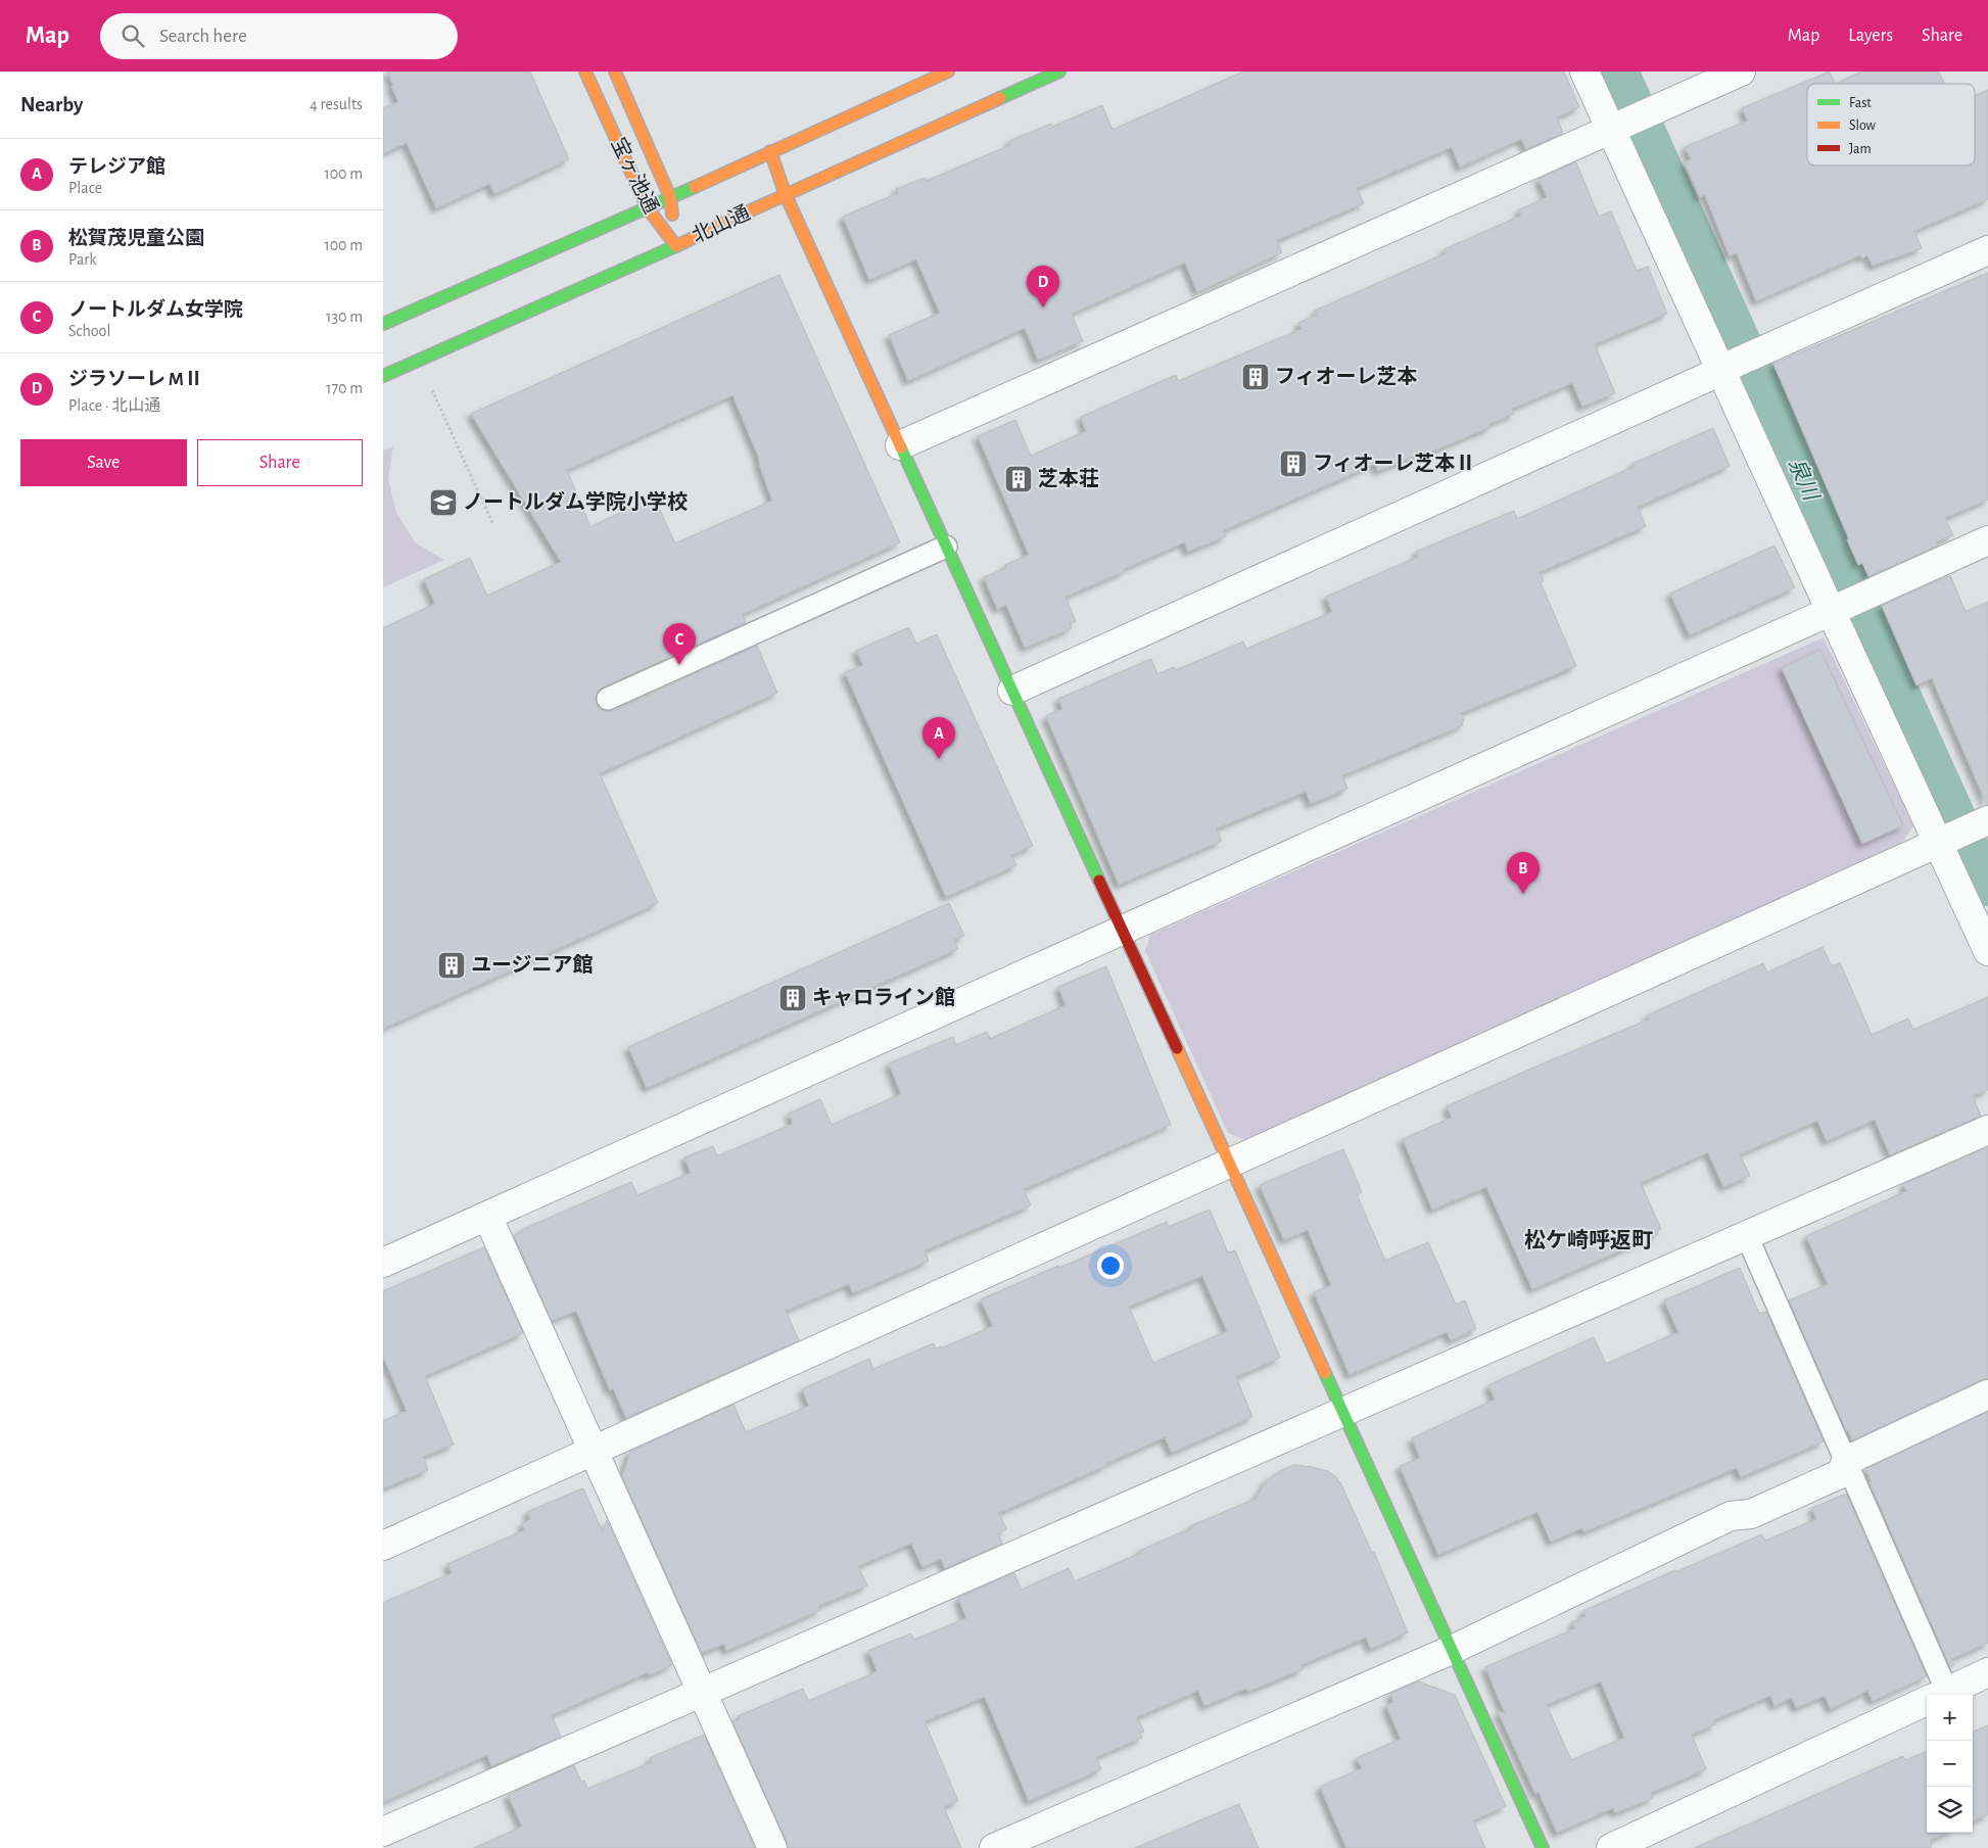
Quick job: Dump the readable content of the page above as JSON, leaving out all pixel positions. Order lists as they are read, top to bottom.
{
  "streets": {
    "street": ["宝ヶ池通", "北山通"]
  },
  "crossings": [
    ["宝ヶ池通", "北山通"]
  ],
  "districts": ["松ケ崎呼返町"],
  "water": ["泉川"],
  "places": {
    "building": [
      "フィオーレ芝本",
      "フィオーレ芝本Ⅱ",
      "芝本荘",
      "ユージニア館",
      "キャロライン館"
    ],
    "school or university": ["ノートルダム学院小学校"]
  },
  "legend": ["Fast", "Slow", "Jam"],
  "page": {
    "header": "Map",
    "search": "Search here",
    "nav": ["Map", "Layers", "Share"],
    "heading": ["Nearby", "4 results"],
    "list": [
      {
        "mark": "A",
        "name": "テレジア館",
        "note": "Place",
        "value": "100 m"
      },
      {
        "mark": "B",
        "name": "松賀茂児童公園",
        "note": "Park",
        "value": "100 m"
      },
      {
        "mark": "C",
        "name": "ノートルダム女学院",
        "note": "School",
        "value": "130 m"
      },
      {
        "mark": "D",
        "name": "ジラソーレ MⅡ",
        "note": "Place · 北山通",
        "value": "170 m"
      }
    ],
    "pins": [
      "D",
      "C",
      "A",
      "B"
    ],
    "buttons": ["Save", "Share"],
    "map_buttons": ["+", "−"]
  }
}
